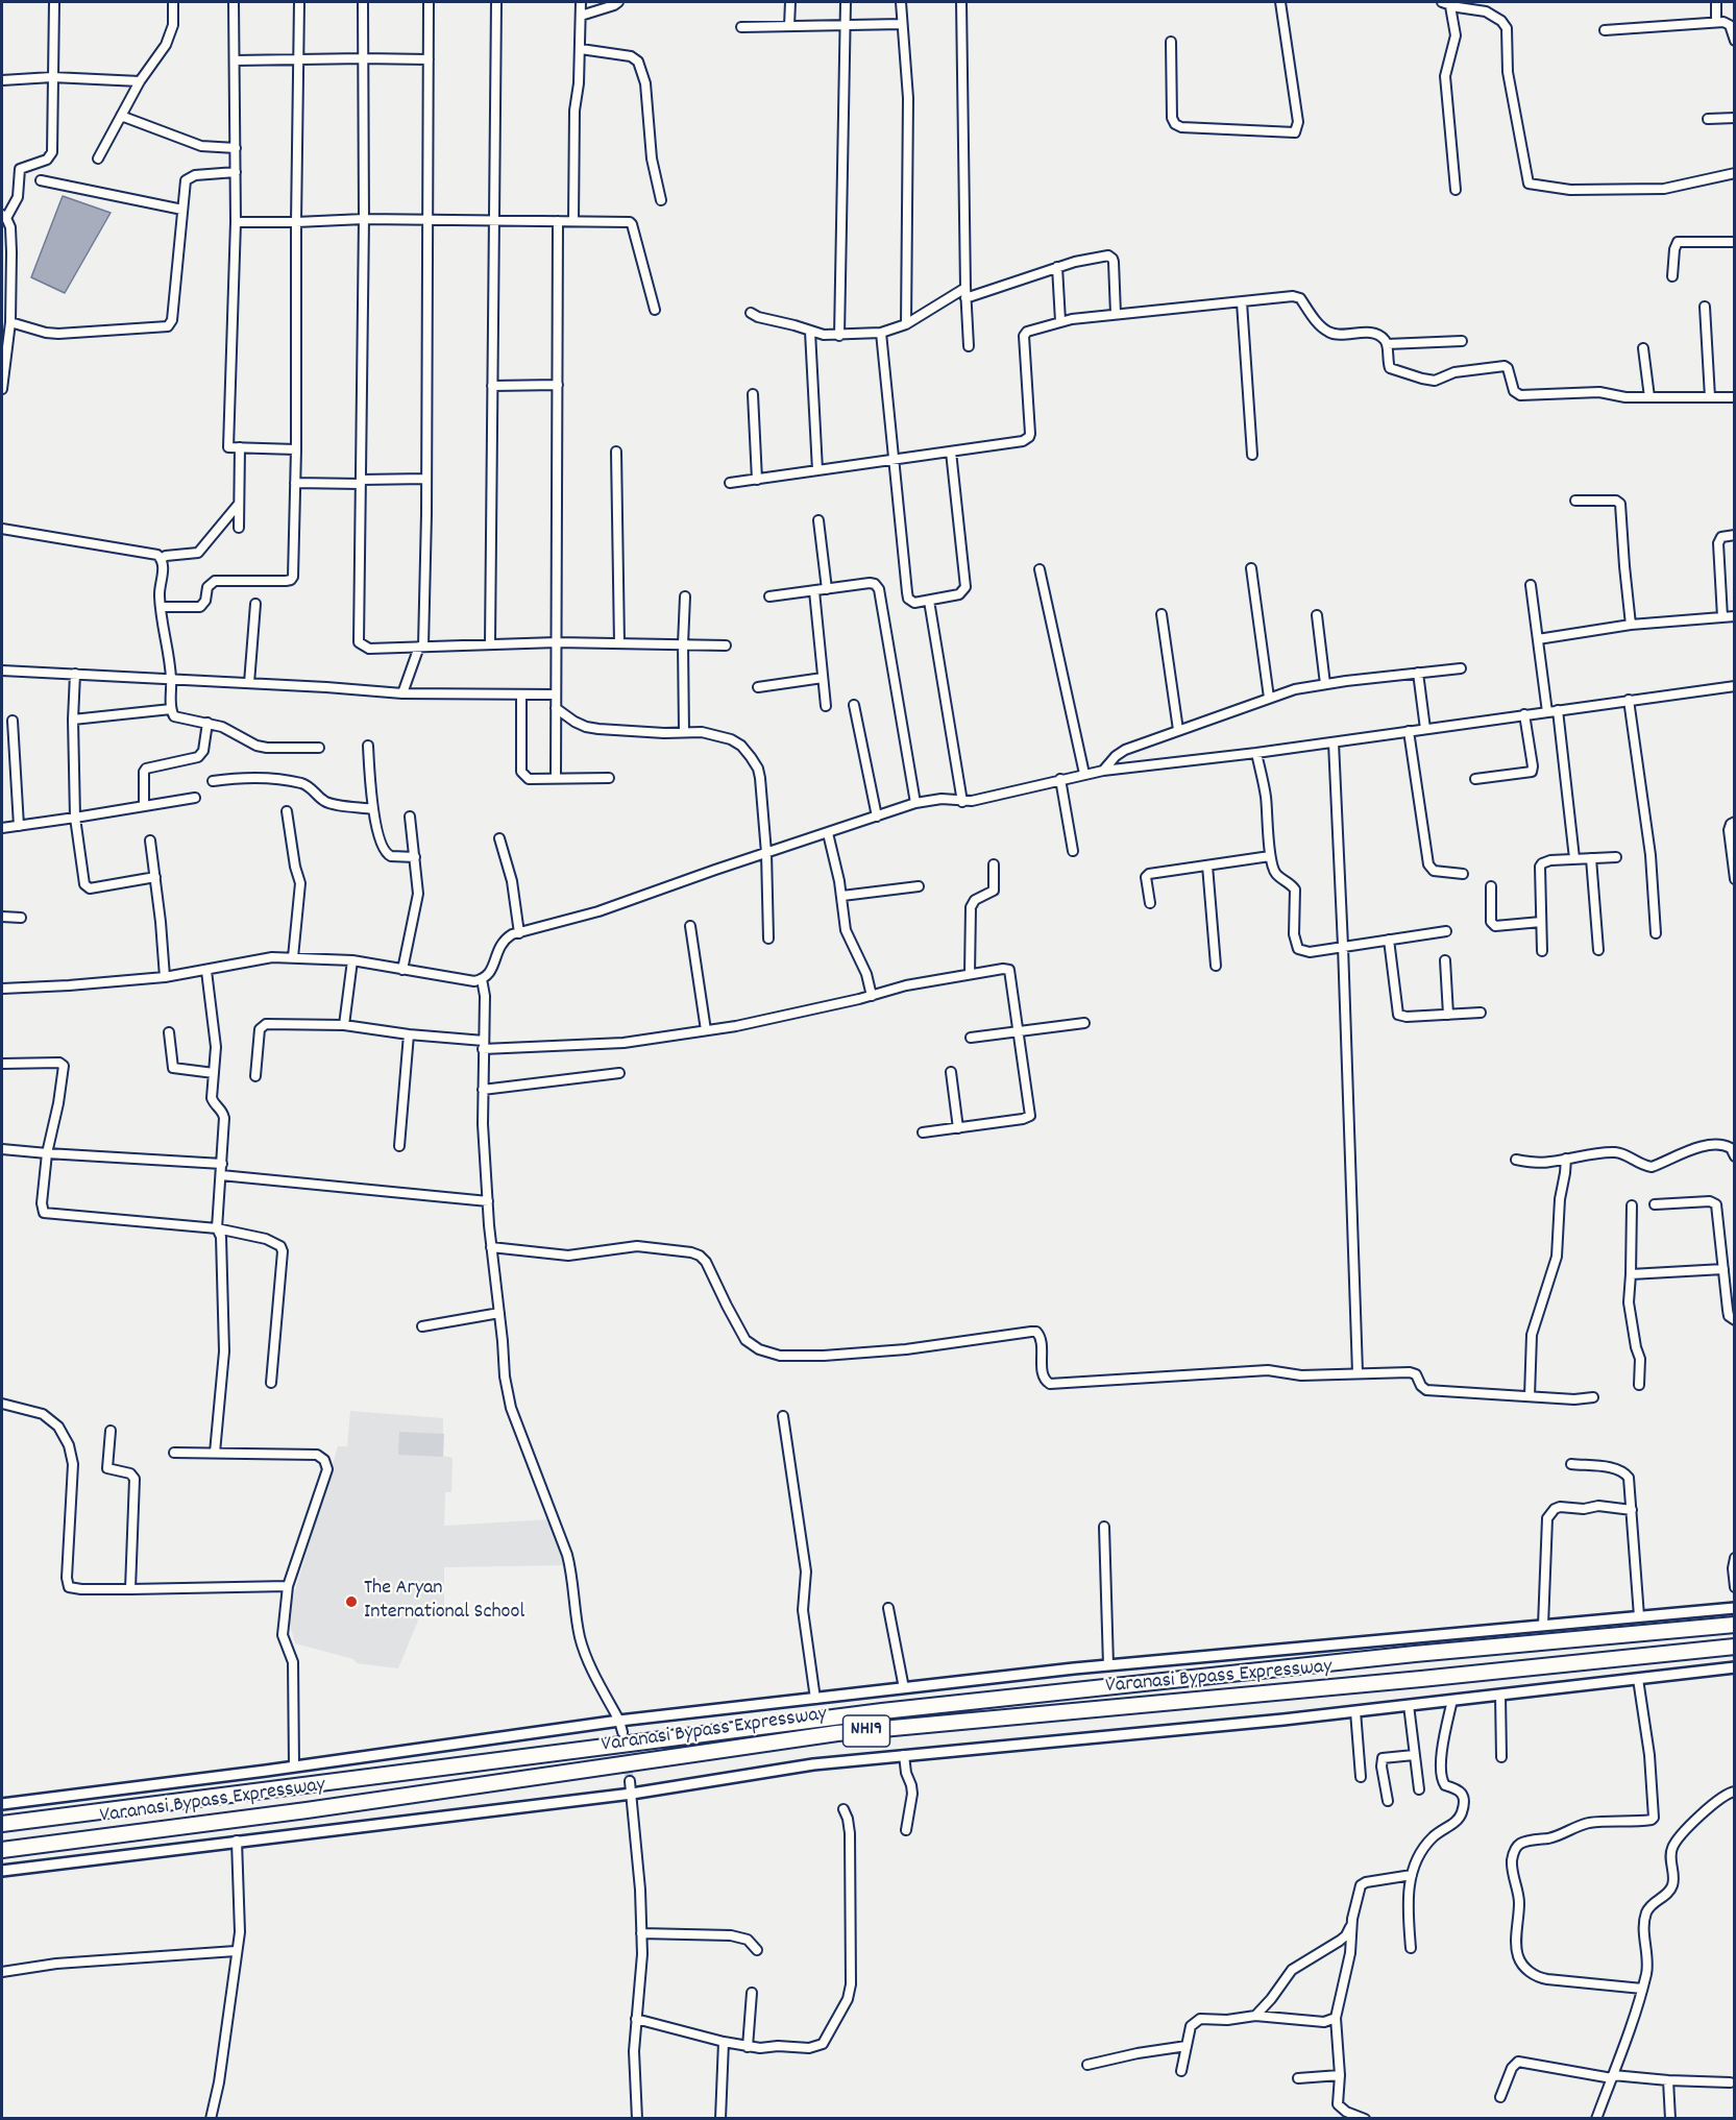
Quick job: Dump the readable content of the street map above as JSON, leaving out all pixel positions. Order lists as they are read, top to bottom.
{
  "streets": {
    "highway": ["Varanasi Bypass Expressway", "NH19"]
  },
  "places": ["The Aryan International School"]
}
